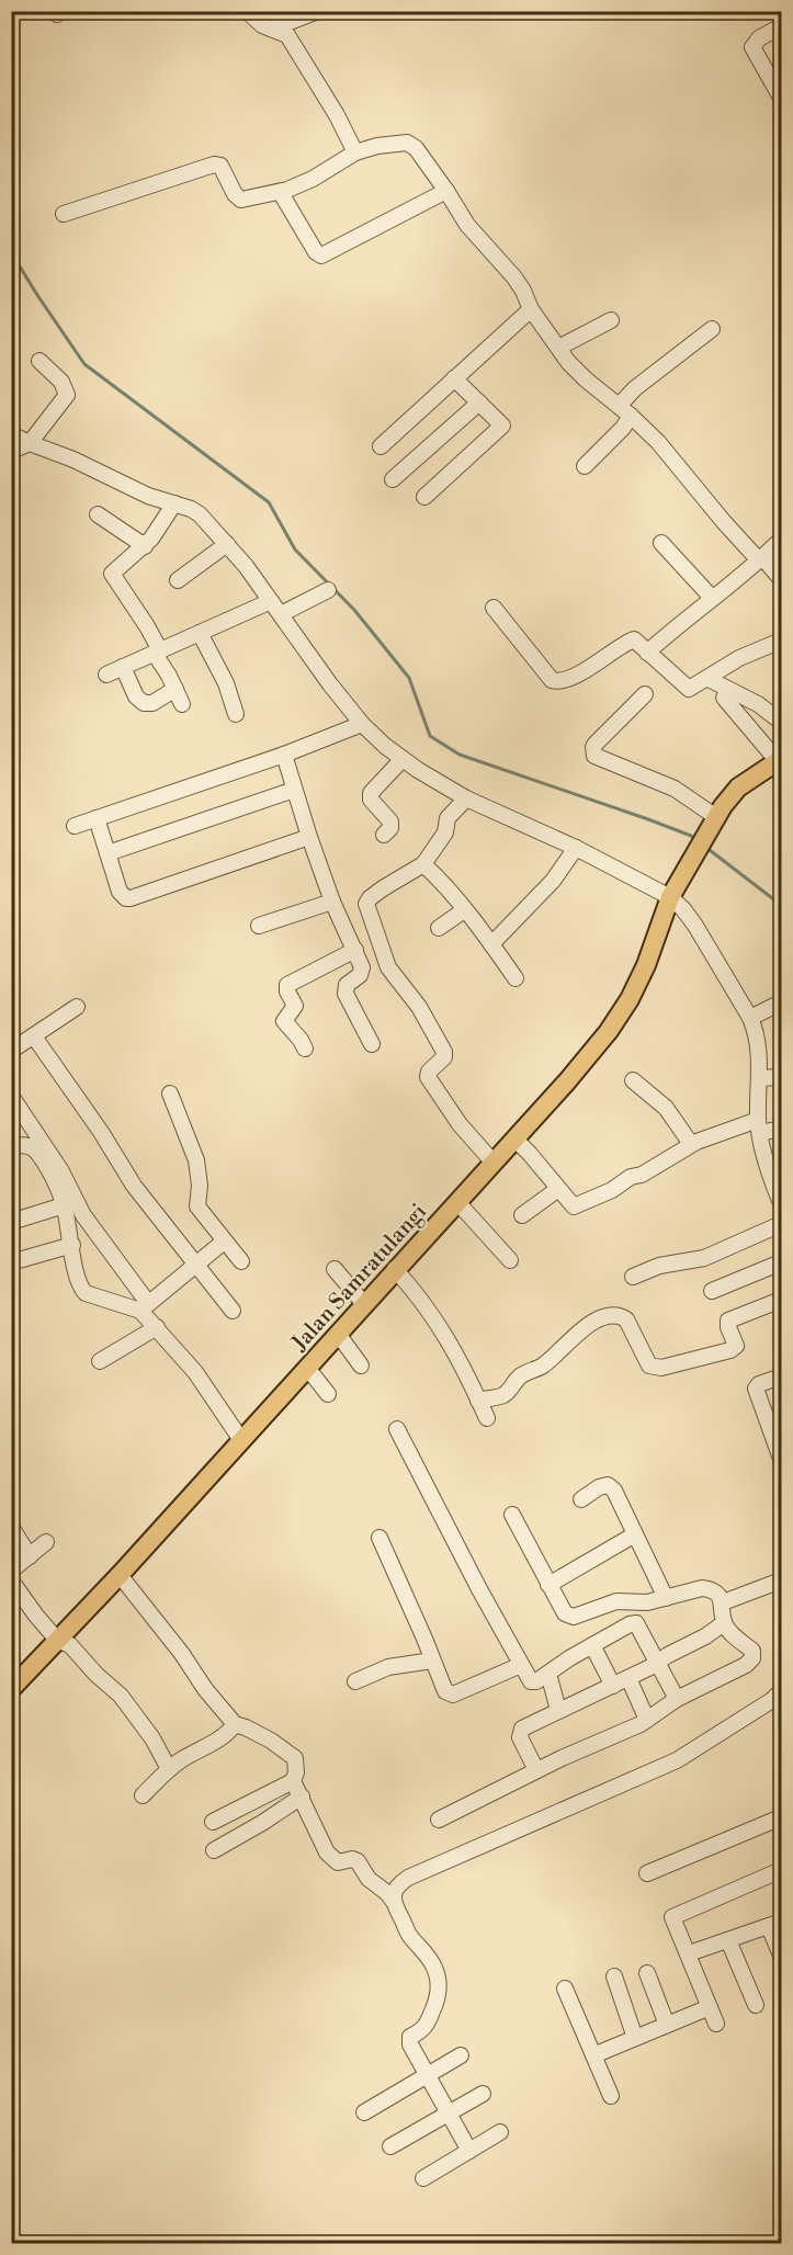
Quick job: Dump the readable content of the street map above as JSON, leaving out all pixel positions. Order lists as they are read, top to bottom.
{
  "streets": {
    "main road": ["Jalan Samratulangi"]
  }
}
